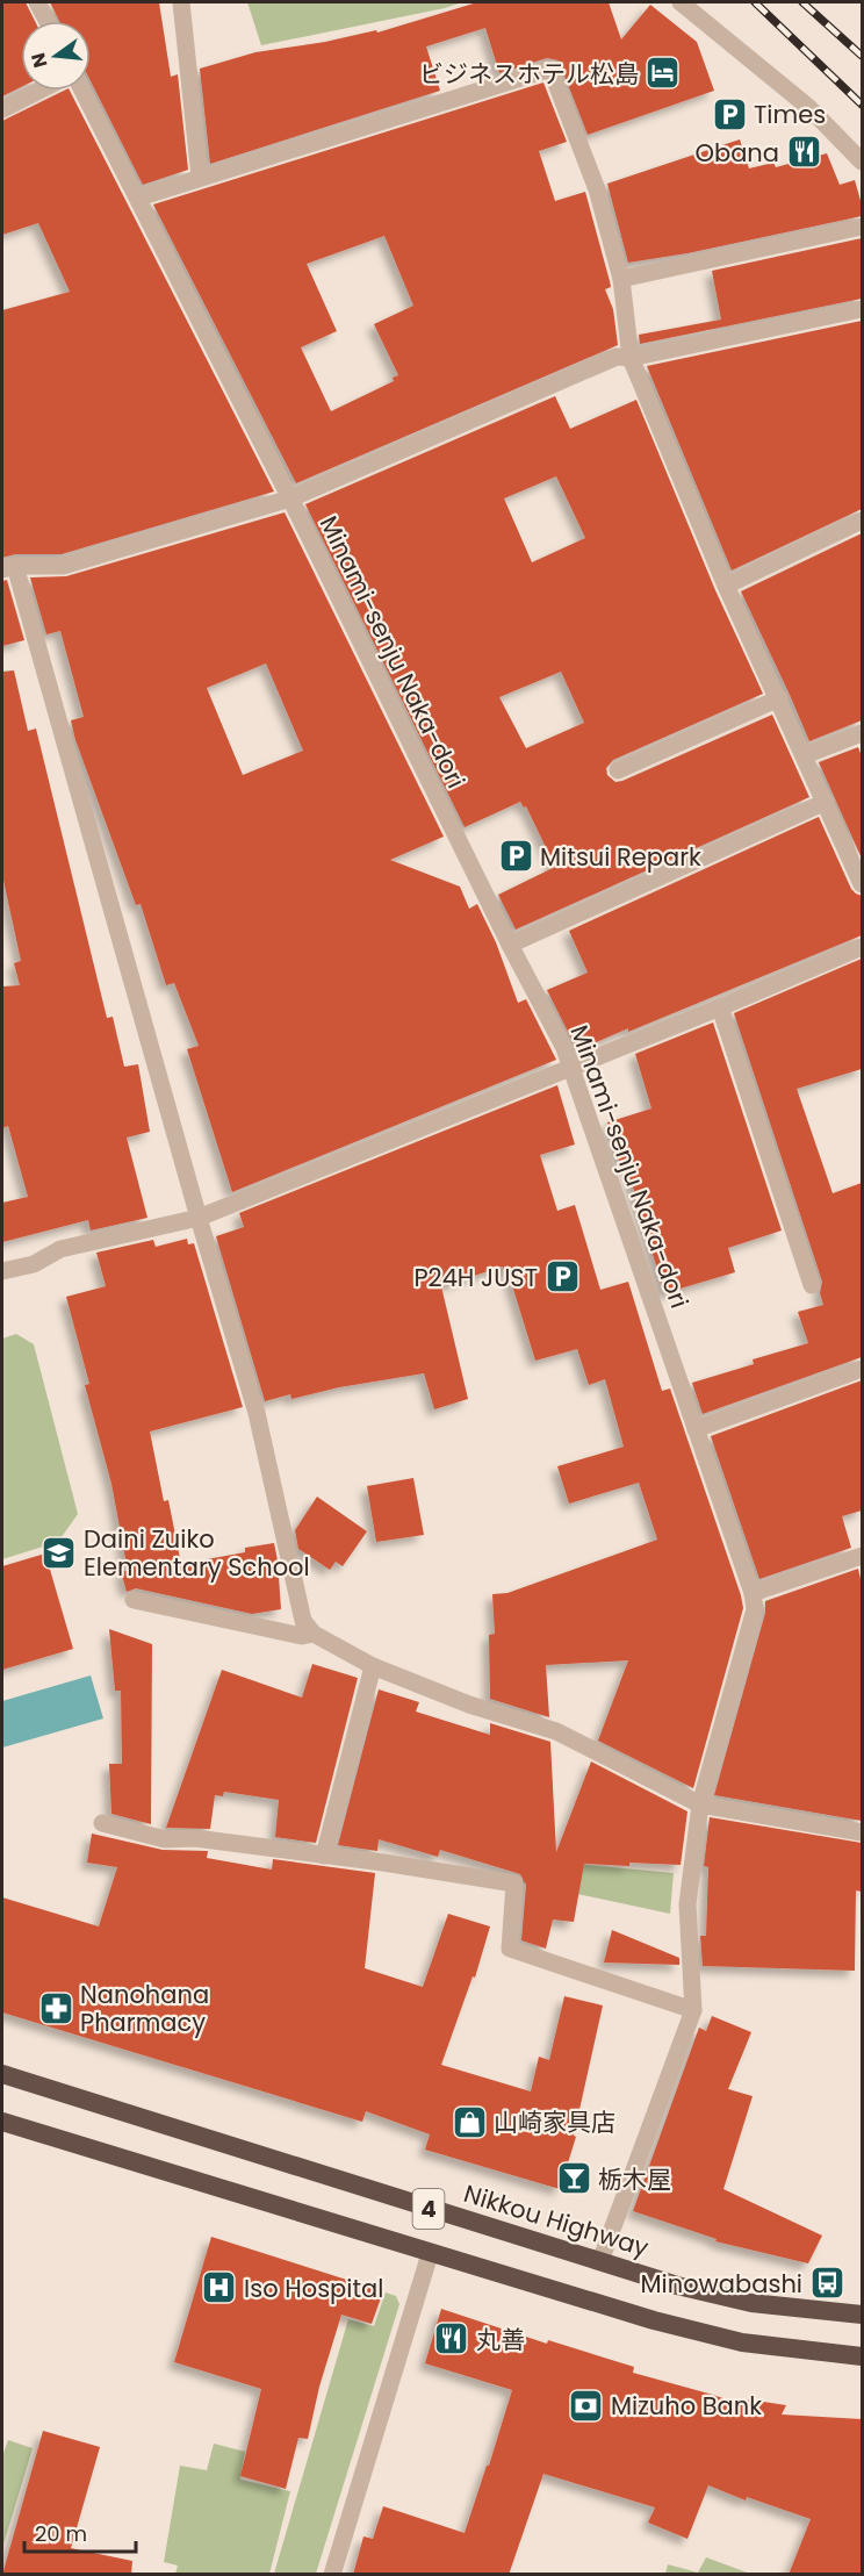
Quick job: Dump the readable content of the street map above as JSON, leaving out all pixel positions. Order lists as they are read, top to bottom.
{
  "streets": {
    "highway": ["4", "Nikkou Highway"],
    "street": ["Minami-senju Naka-dori"]
  },
  "crossings": [
    ["Minami-senju Naka-dori", "Nikkou Highway"]
  ],
  "places": {
    "hotel": ["ビジネスホテル松島"],
    "parking": ["Times", "Mitsui Repark", "P24H JUST"],
    "restaurant": ["Obana", "丸善"],
    "school or university": ["Daini Zuiko Elementary School"],
    "pharmacy": ["Nanohana Pharmacy"],
    "shop": ["山崎家具店"],
    "bar": ["栃木屋"],
    "bus stop": ["Minowabashi"],
    "hospital": ["Iso Hospital"],
    "bank": ["Mizuho Bank"]
  },
  "scale_bar": "20 m",
  "north": "left"
}
